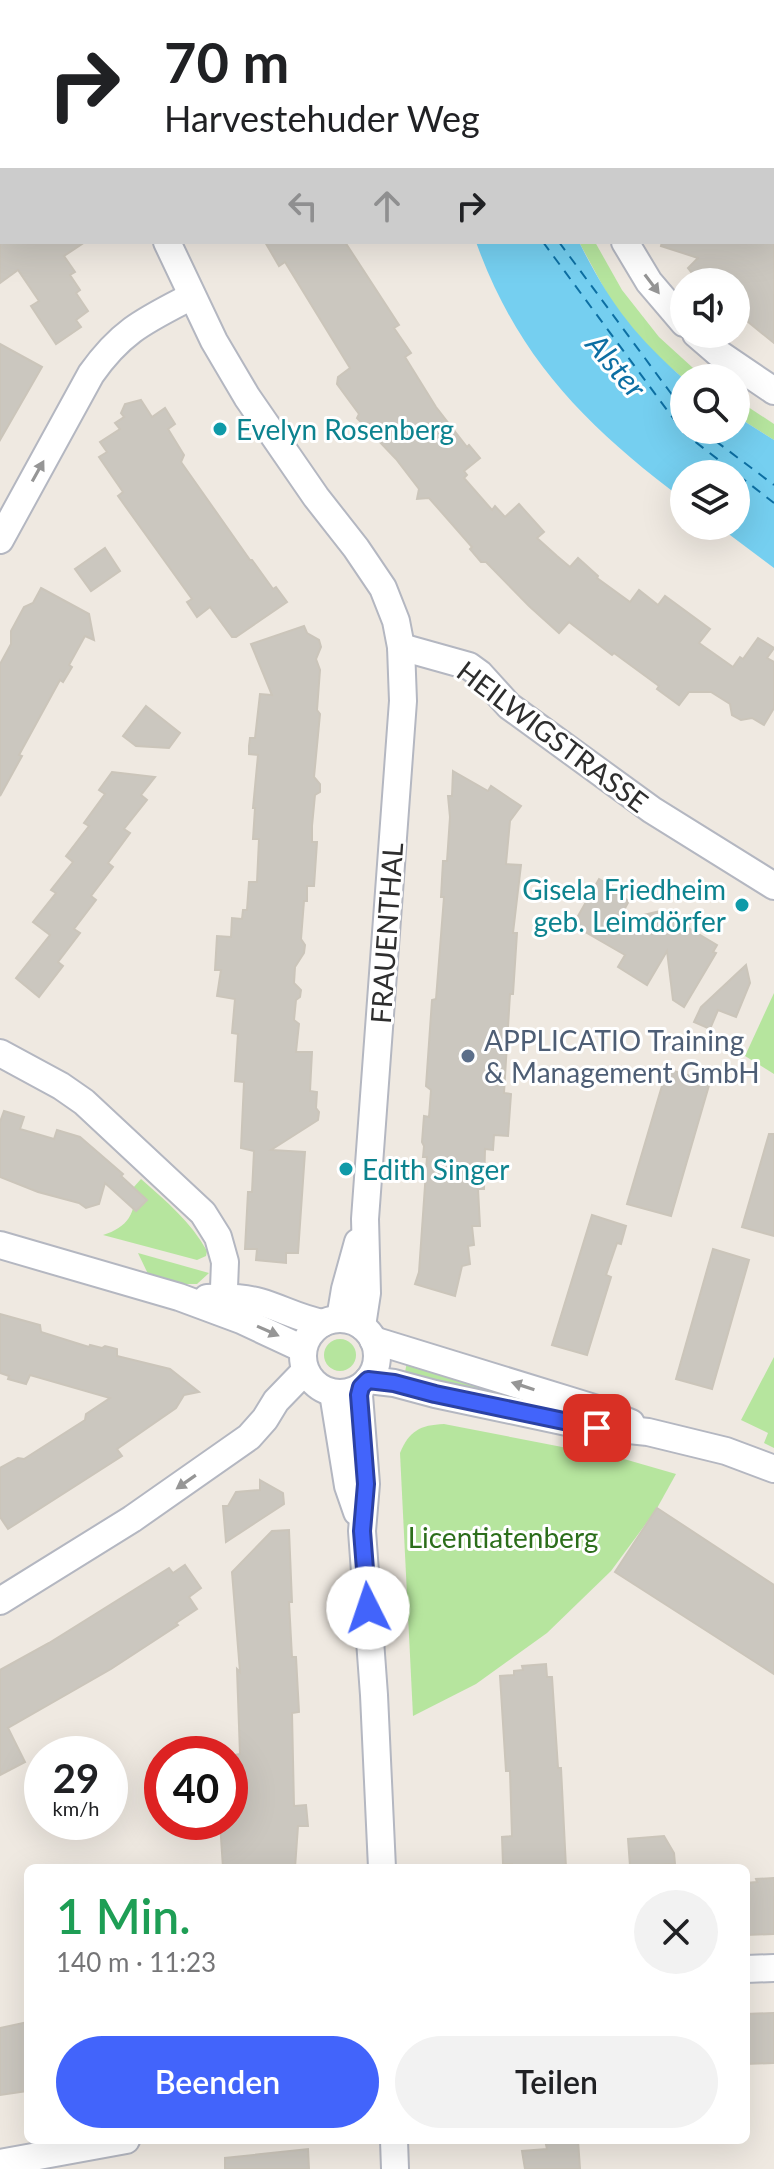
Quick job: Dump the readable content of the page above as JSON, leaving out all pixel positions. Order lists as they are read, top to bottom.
{
  "streets": {
    "street": ["HEILWIGSTRASSE", "FRAUENTHAL"]
  },
  "crossings": [
    ["HEILWIGSTRASSE", "FRAUENTHAL"]
  ],
  "water": ["Alster"],
  "parks": ["Licentiatenberg"],
  "places": [
    "Evelyn Rosenberg",
    "Gisela Friedheim geb. Leimdörfer",
    "APPLICATIO Training & Management GmbH",
    "Edith Singer"
  ],
  "page": {
    "turn": ["70 m", "Harvestehuder Weg"],
    "speed": "29 km/h",
    "limit": "40",
    "heading": ["1 Min.", "140 m · 11:23"],
    "buttons": ["Beenden", "Teilen"]
  }
}
